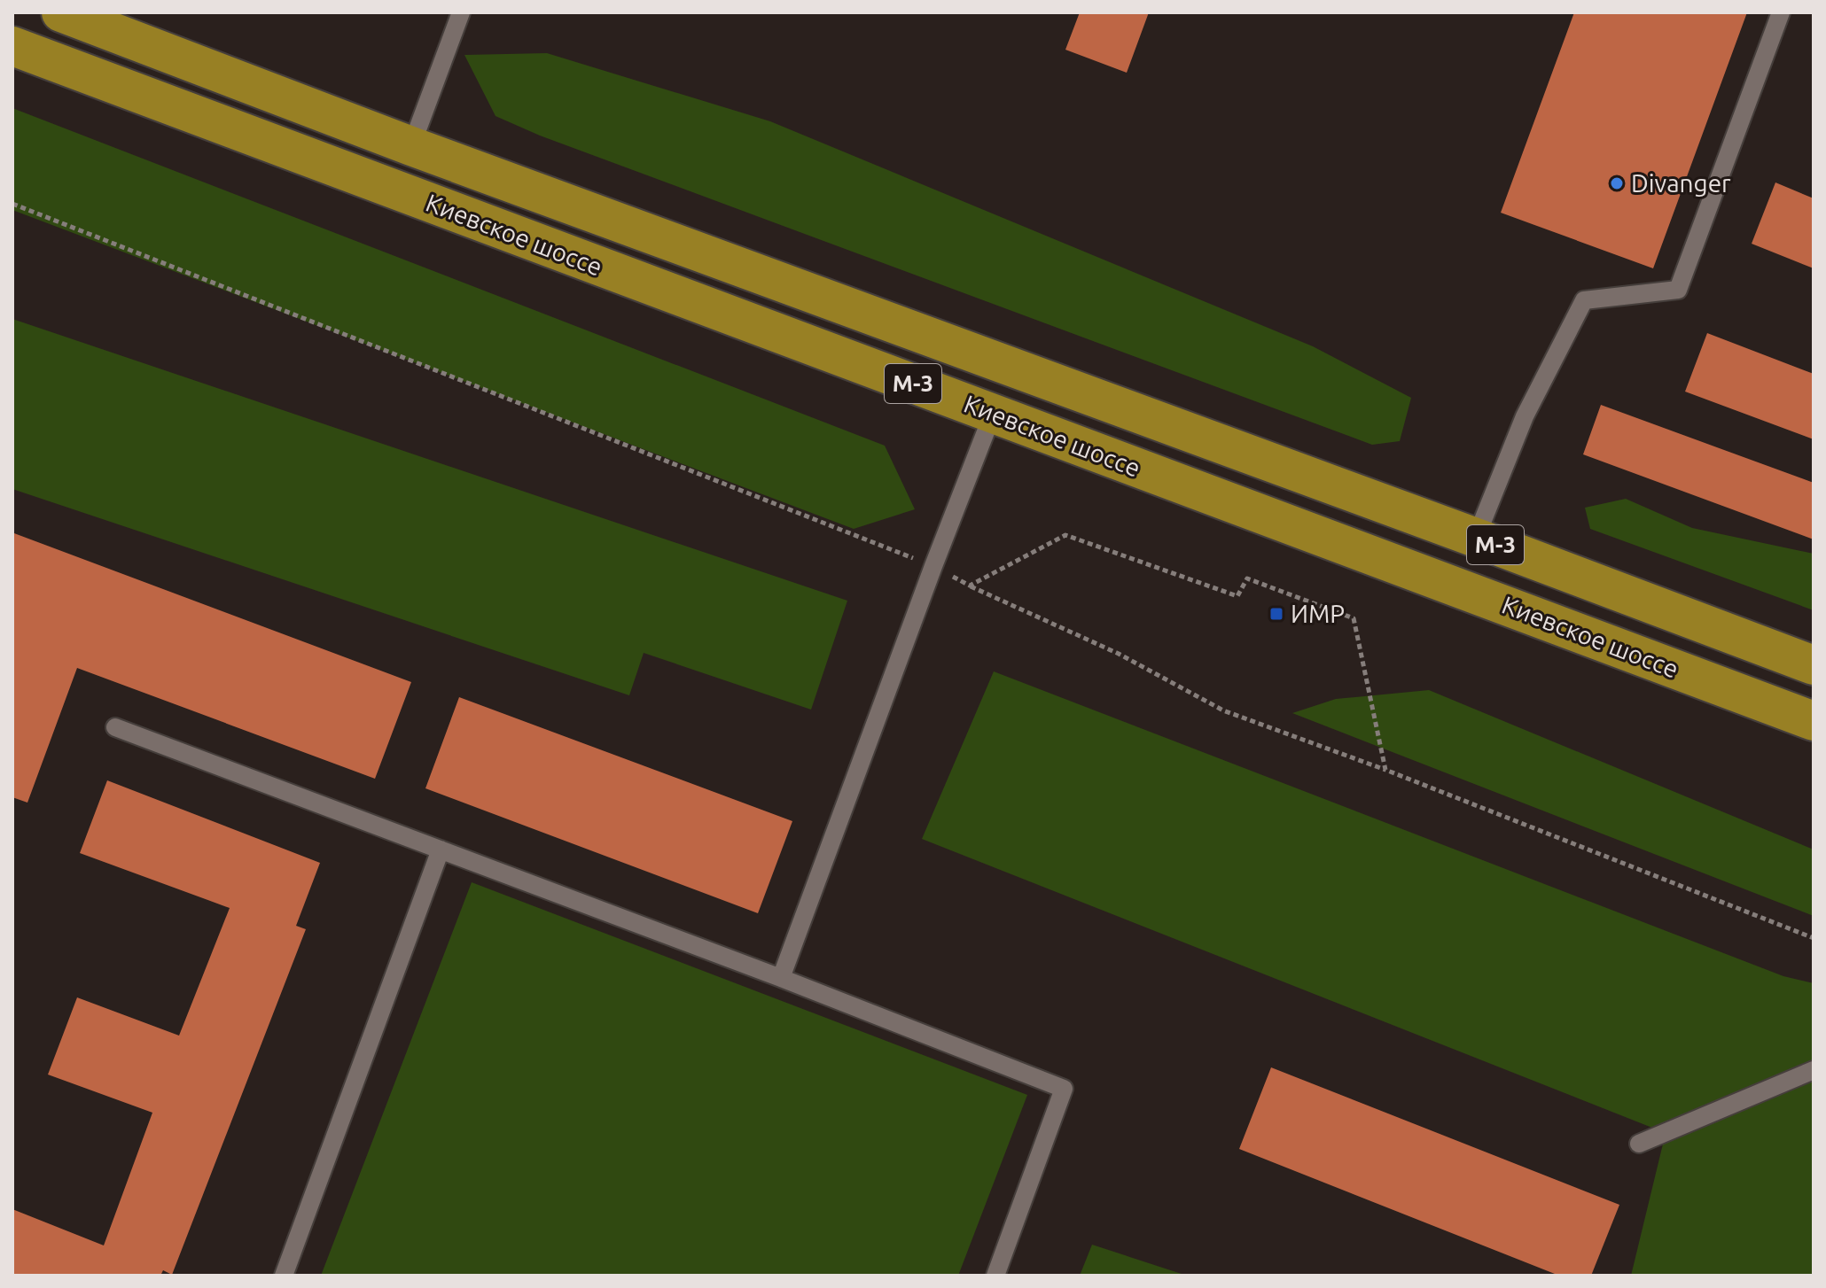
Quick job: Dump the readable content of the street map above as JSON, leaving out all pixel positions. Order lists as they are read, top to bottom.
{
  "streets": {
    "highway": ["Киевское шоссе", "М-3"]
  },
  "places": {
    "other": ["Divanger"],
    "transit": ["ИМР"]
  }
}
